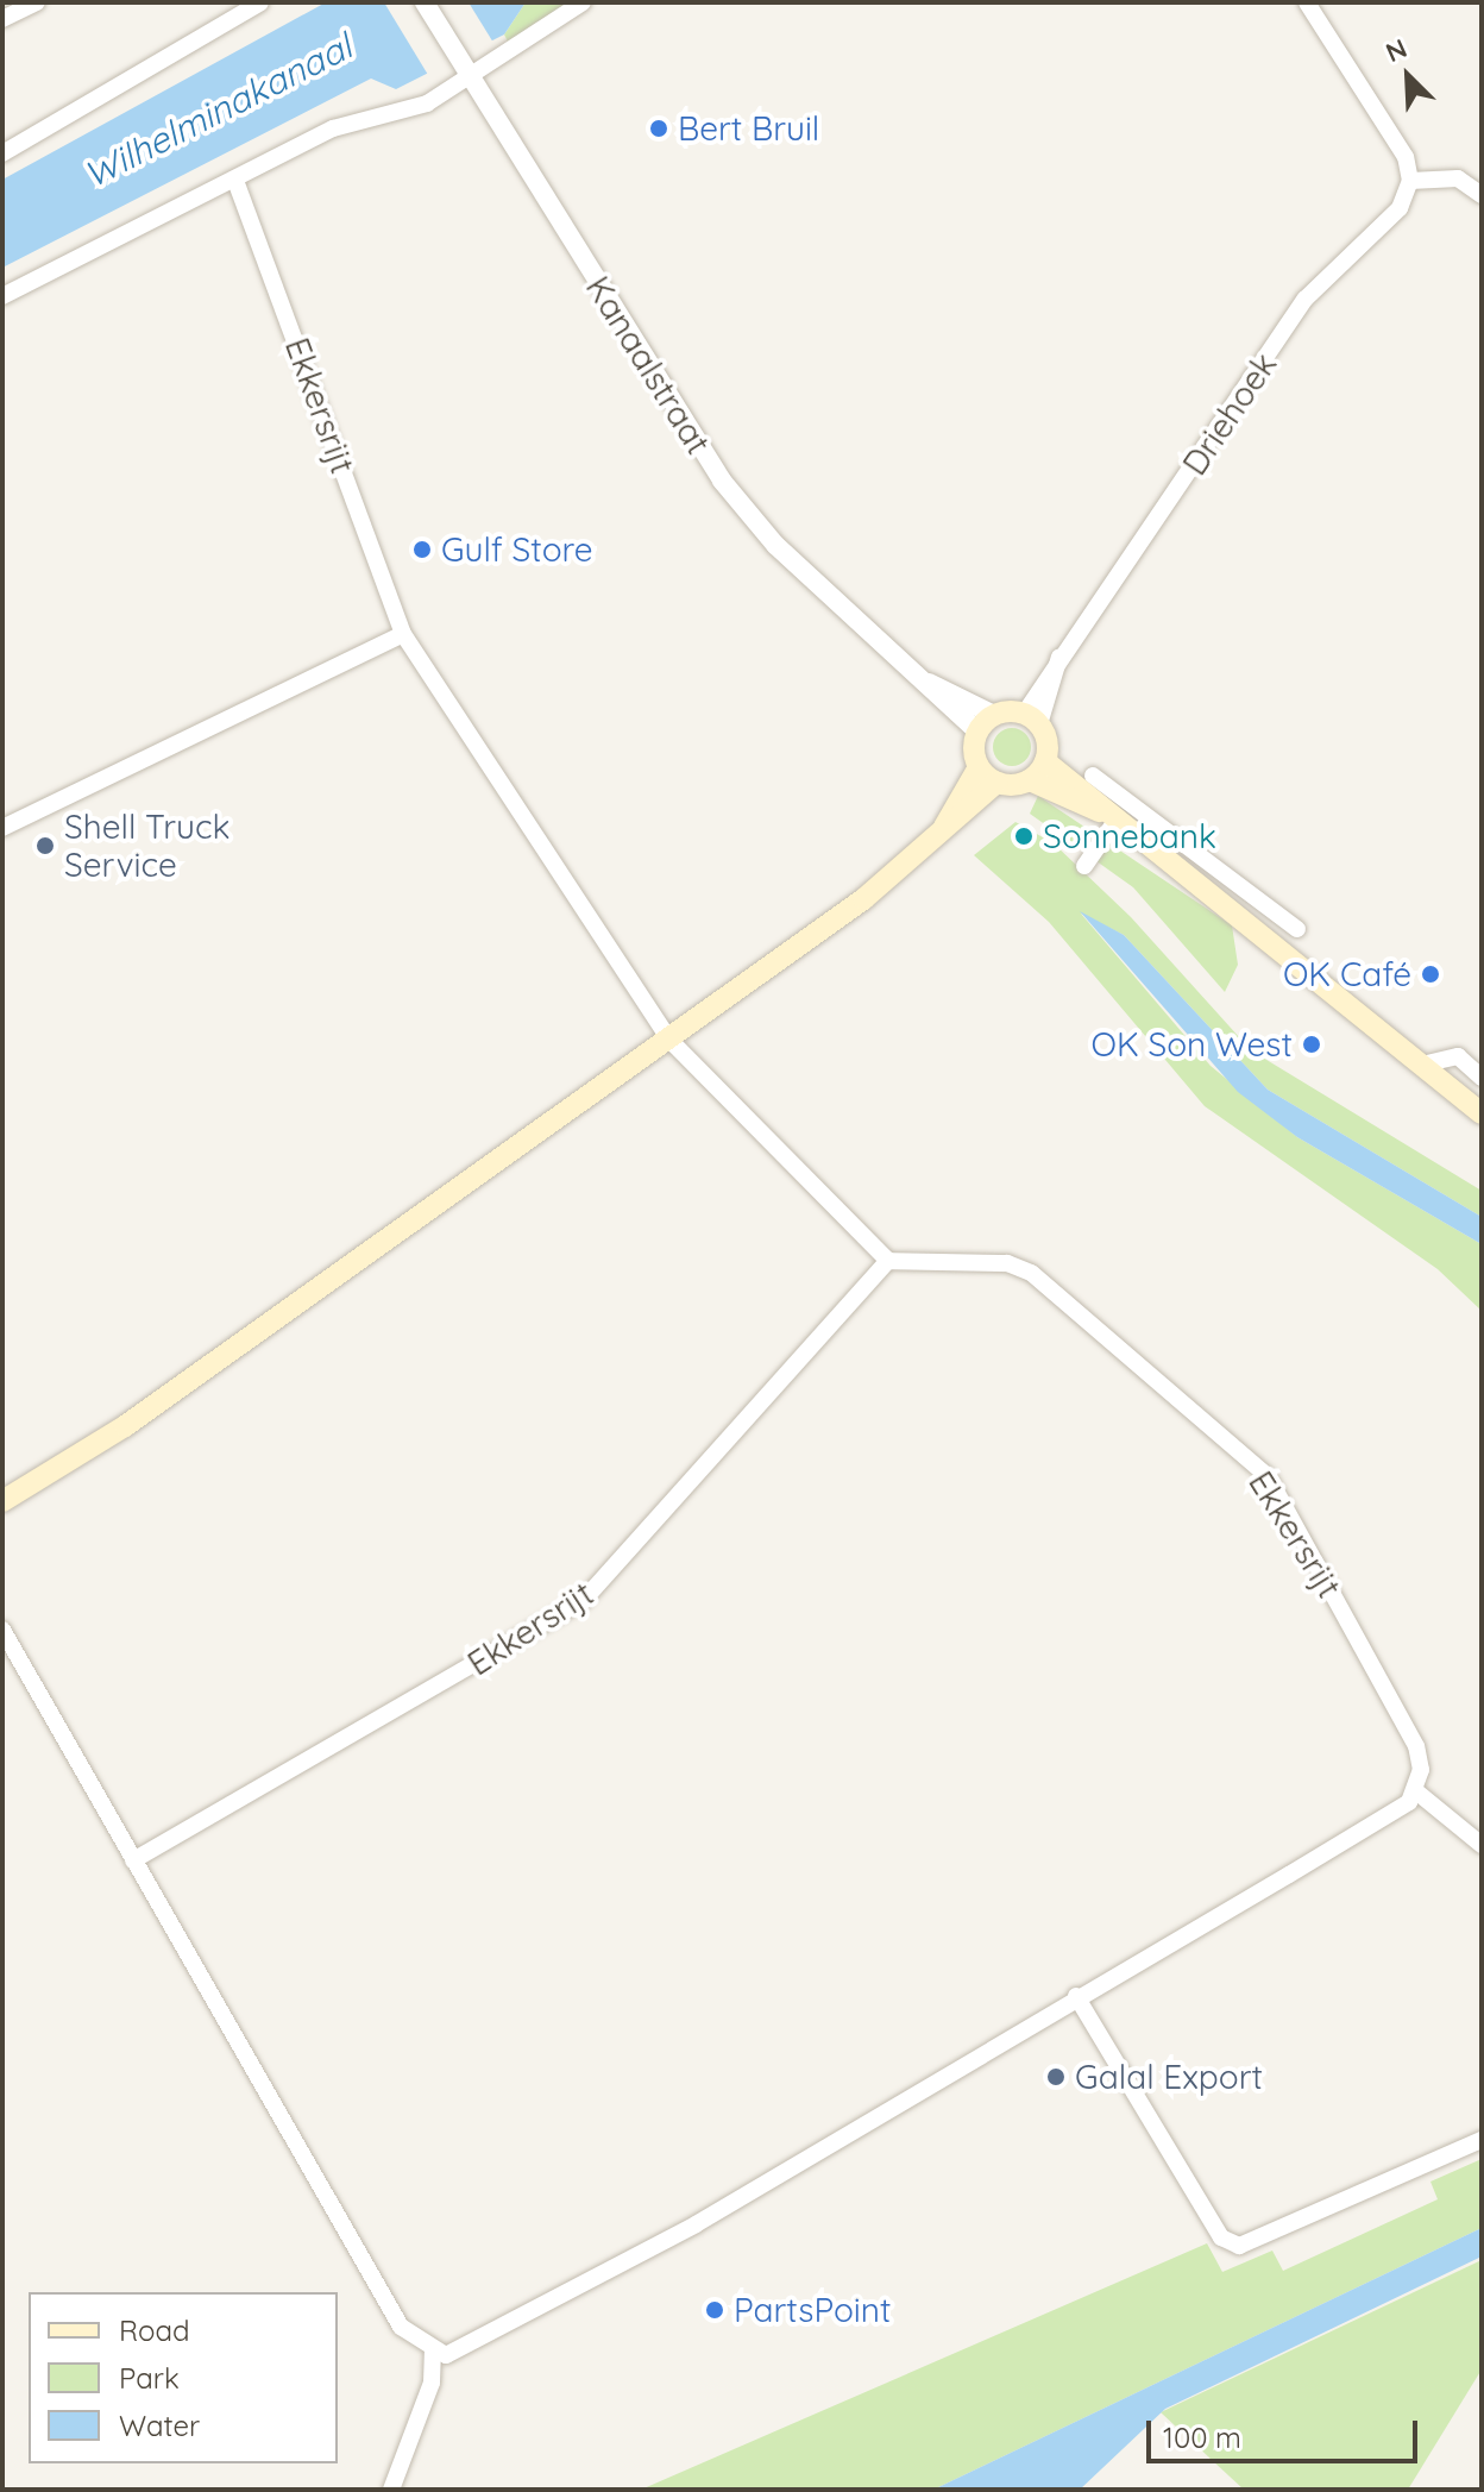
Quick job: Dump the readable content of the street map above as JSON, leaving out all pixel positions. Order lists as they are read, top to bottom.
{
  "streets": {
    "street": ["Kanaalstraat", "Ekkersrijt", "Driehoek"]
  },
  "crossings": [
    ["Kanaalstraat", "Driehoek"]
  ],
  "water": ["Wilhelminakanaal"],
  "places": [
    "Bert Bruil",
    "Gulf Store",
    "Sonnebank",
    "Shell Truck Service",
    "OK Café",
    "OK Son West",
    "Galal Export",
    "PartsPoint"
  ],
  "legend": ["Road", "Park", "Water"],
  "scale_bar": "100 m",
  "north": "top left"
}
